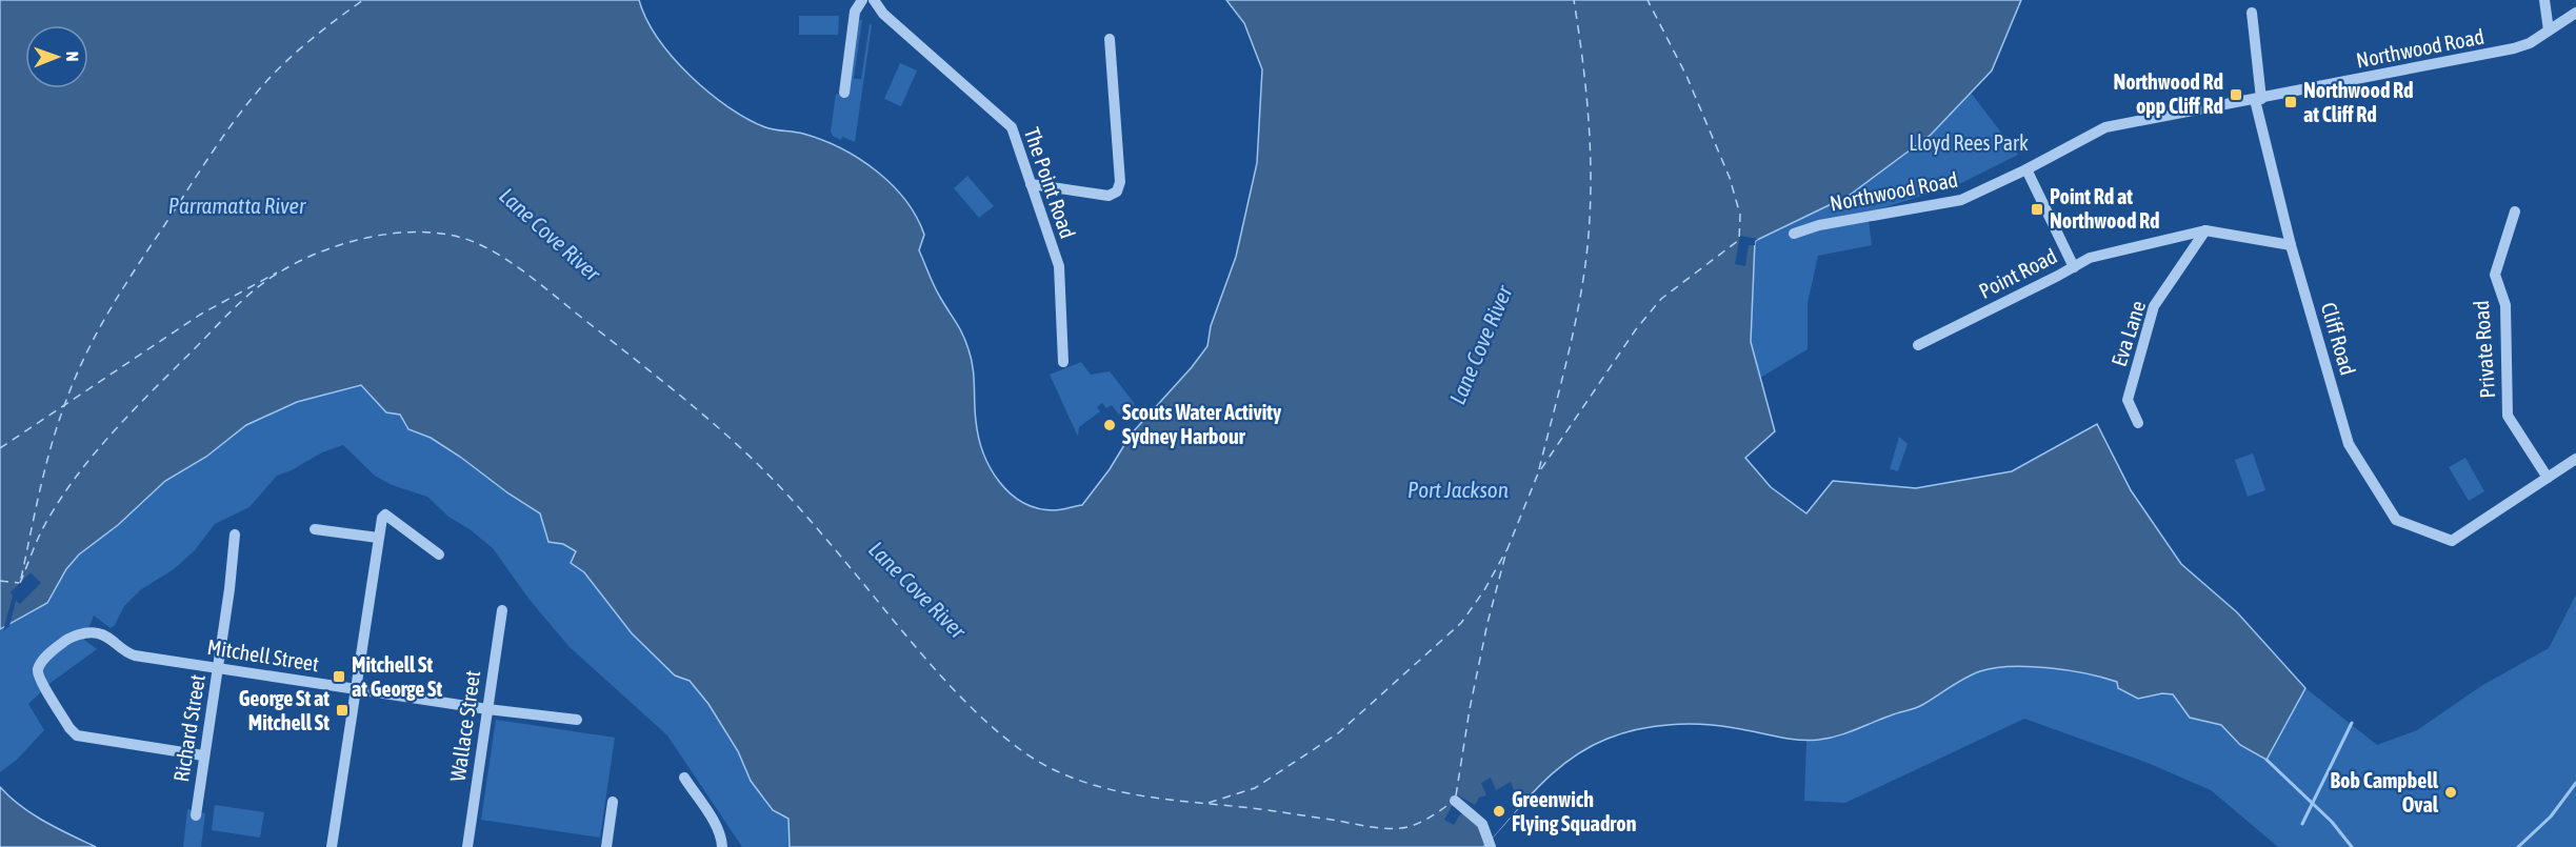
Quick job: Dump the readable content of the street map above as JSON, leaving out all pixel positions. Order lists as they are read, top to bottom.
{
  "streets": {
    "street": [
      "Northwood Road",
      "The Point Road",
      "Point Road",
      "Eva Lane",
      "Cliff Road",
      "Private Road",
      "Mitchell Street",
      "Wallace Street",
      "Richard Street"
    ]
  },
  "crossings": [
    ["Northwood Road", "Point Road"],
    ["Northwood Road", "Cliff Road"],
    ["Cliff Road", "Private Road"],
    ["Mitchell Street", "Wallace Street"],
    ["Mitchell Street", "Richard Street"]
  ],
  "water": ["Parramatta River", "Lane Cove River", "Port Jackson"],
  "parks": ["Lloyd Rees Park"],
  "places": {
    "transit": [
      "Northwood Rd opp Cliff Rd",
      "Northwood Rd at Cliff Rd",
      "Point Rd at Northwood Rd",
      "Mitchell St at George St",
      "George St at Mitchell St"
    ],
    "other": ["Scouts Water Activity Sydney Harbour", "Bob Campbell Oval", "Greenwich Flying Squadron"]
  },
  "north": "right"
}
